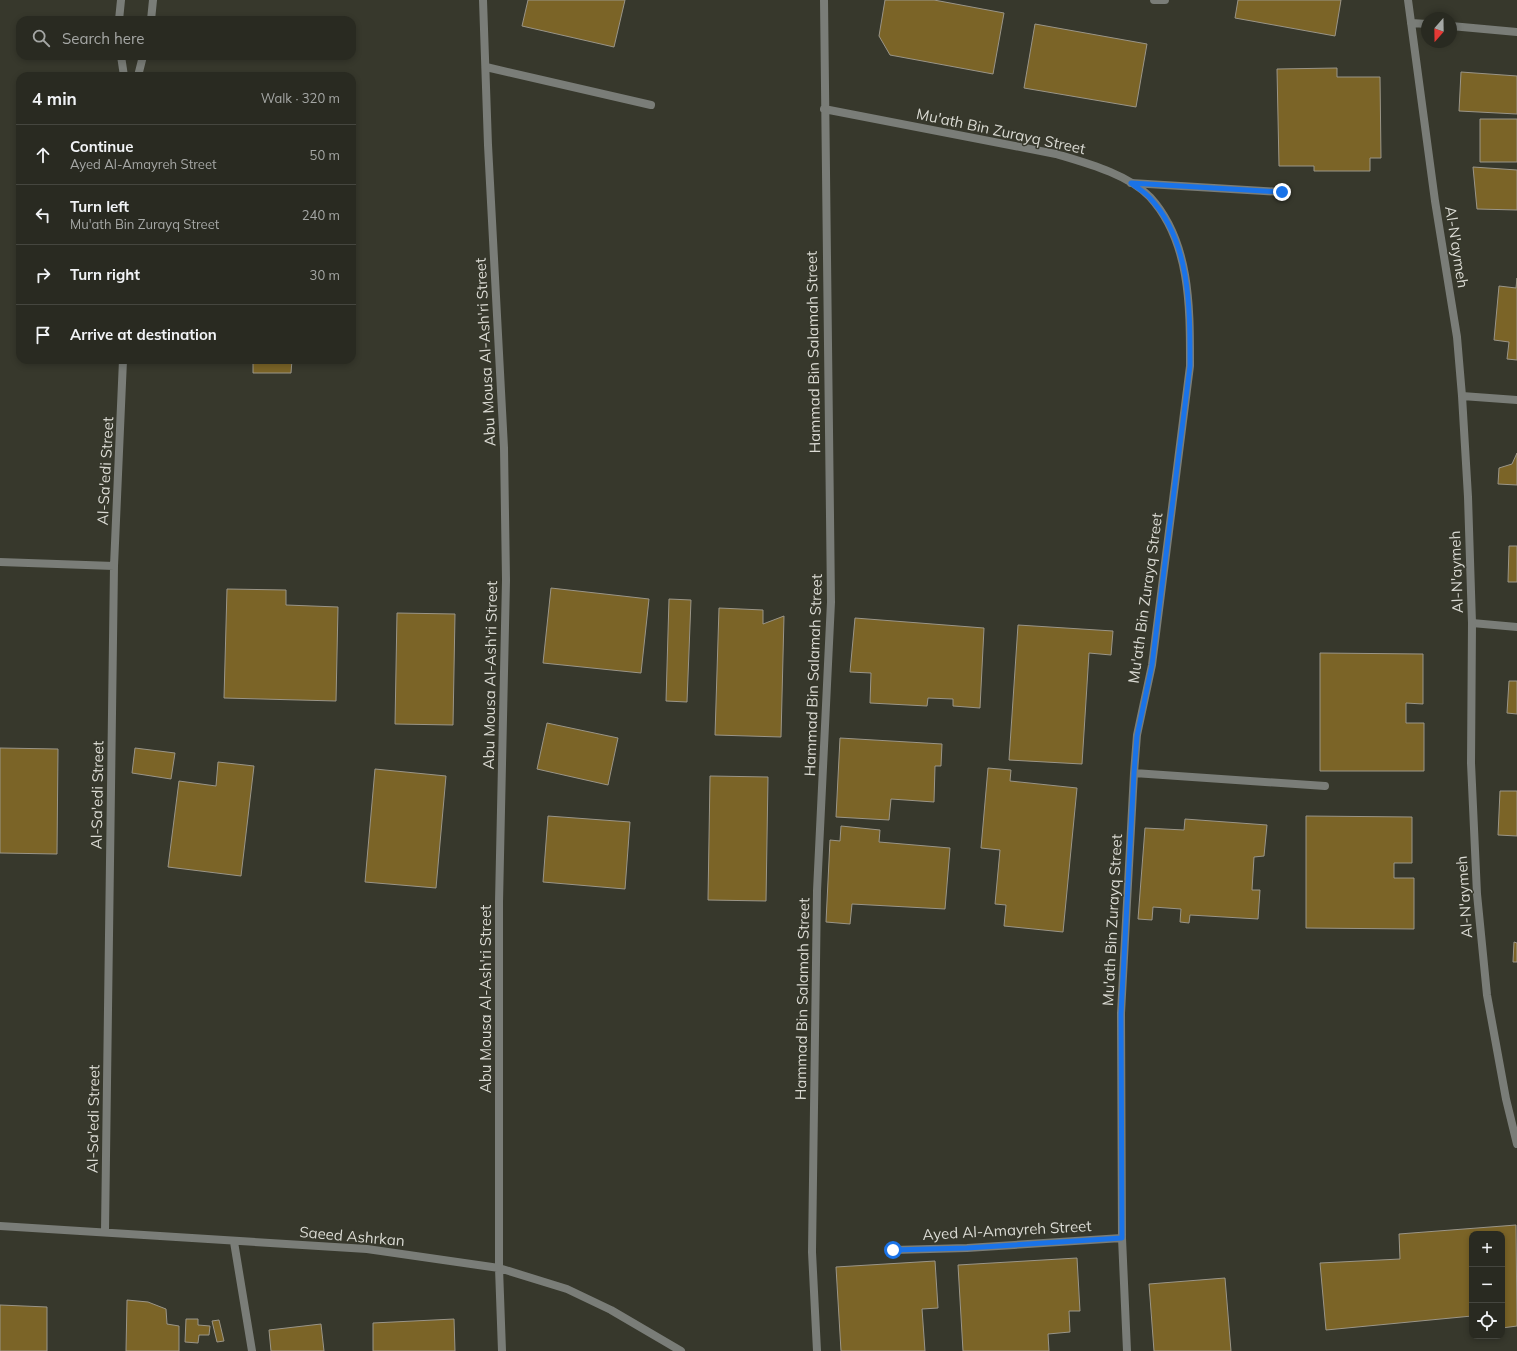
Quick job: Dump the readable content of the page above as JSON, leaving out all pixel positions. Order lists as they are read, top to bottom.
{
  "streets": {
    "street": [
      "Mu'ath Bin Zurayq Street",
      "Al-N'aymeh",
      "Abu Mousa Al-Ash'ri Street",
      "Hammad Bin Salamah Street",
      "Al-Sa'edi Street",
      "Ayed Al-Amayreh Street",
      "Saeed Ashrkan"
    ]
  },
  "crossings": [
    ["Mu'ath Bin Zurayq Street", "Hammad Bin Salamah Street"],
    ["Mu'ath Bin Zurayq Street", "Ayed Al-Amayreh Street"],
    ["Abu Mousa Al-Ash'ri Street", "Saeed Ashrkan"],
    ["Al-Sa'edi Street", "Saeed Ashrkan"]
  ],
  "north": "bottom",
  "page": {
    "search": "Search here",
    "heading": ["4 min", "Walk · 320 m"],
    "list": [
      ["Continue", "Ayed Al-Amayreh Street", "50 m"],
      ["Turn left", "Mu'ath Bin Zurayq Street", "240 m"],
      ["Turn right", "30 m"],
      "Arrive at destination"
    ],
    "map_buttons": ["+", "−"]
  }
}
